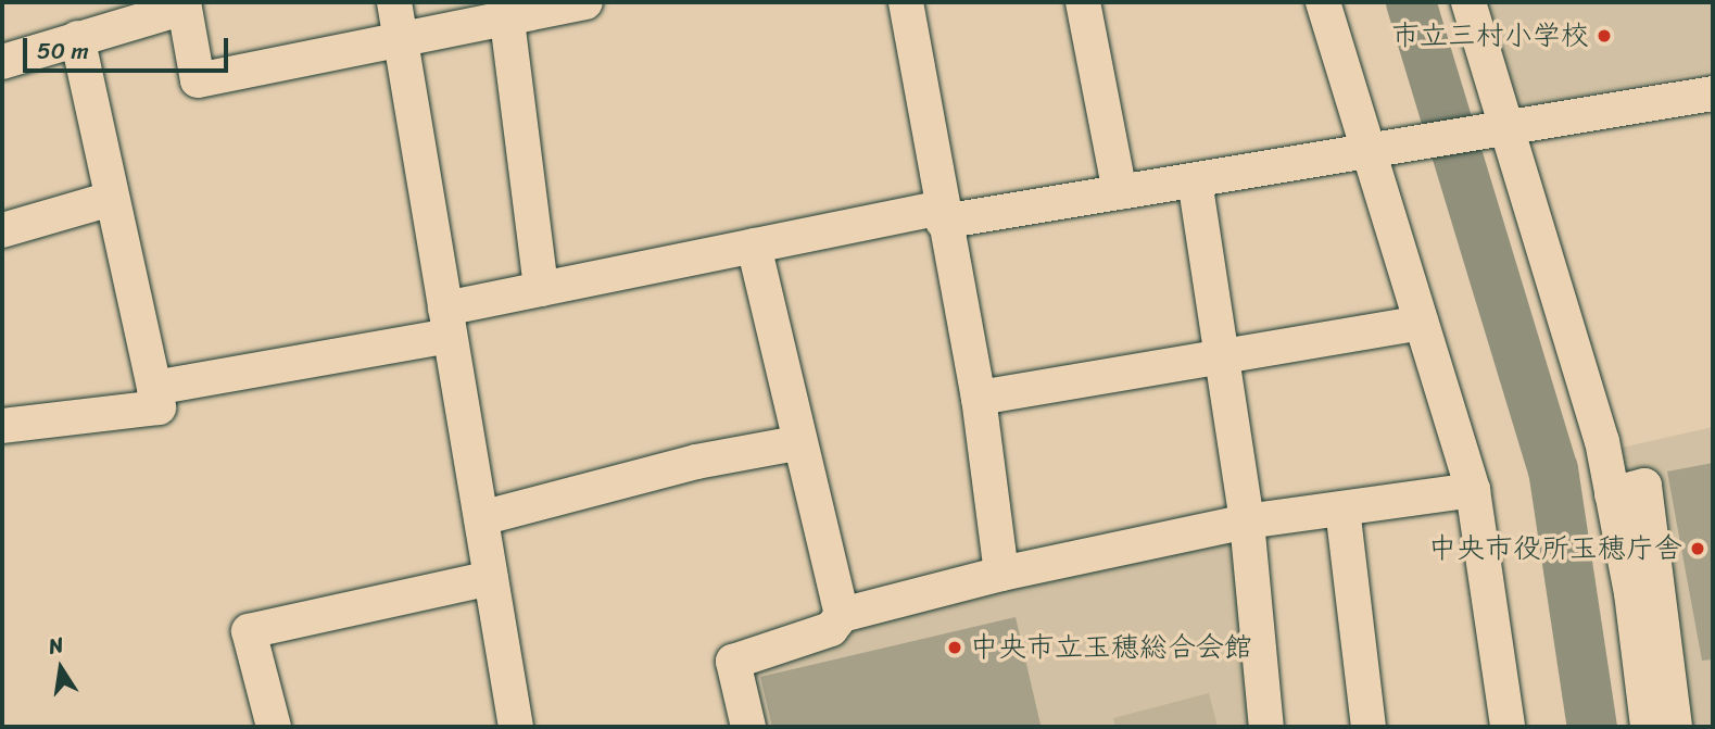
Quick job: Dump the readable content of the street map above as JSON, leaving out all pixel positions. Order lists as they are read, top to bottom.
{
  "places": ["市立三村小学校", "中央市役所玉穂庁舎", "中央市立玉穂総合会館"],
  "scale_bar": "50 m",
  "north": "top"
}
